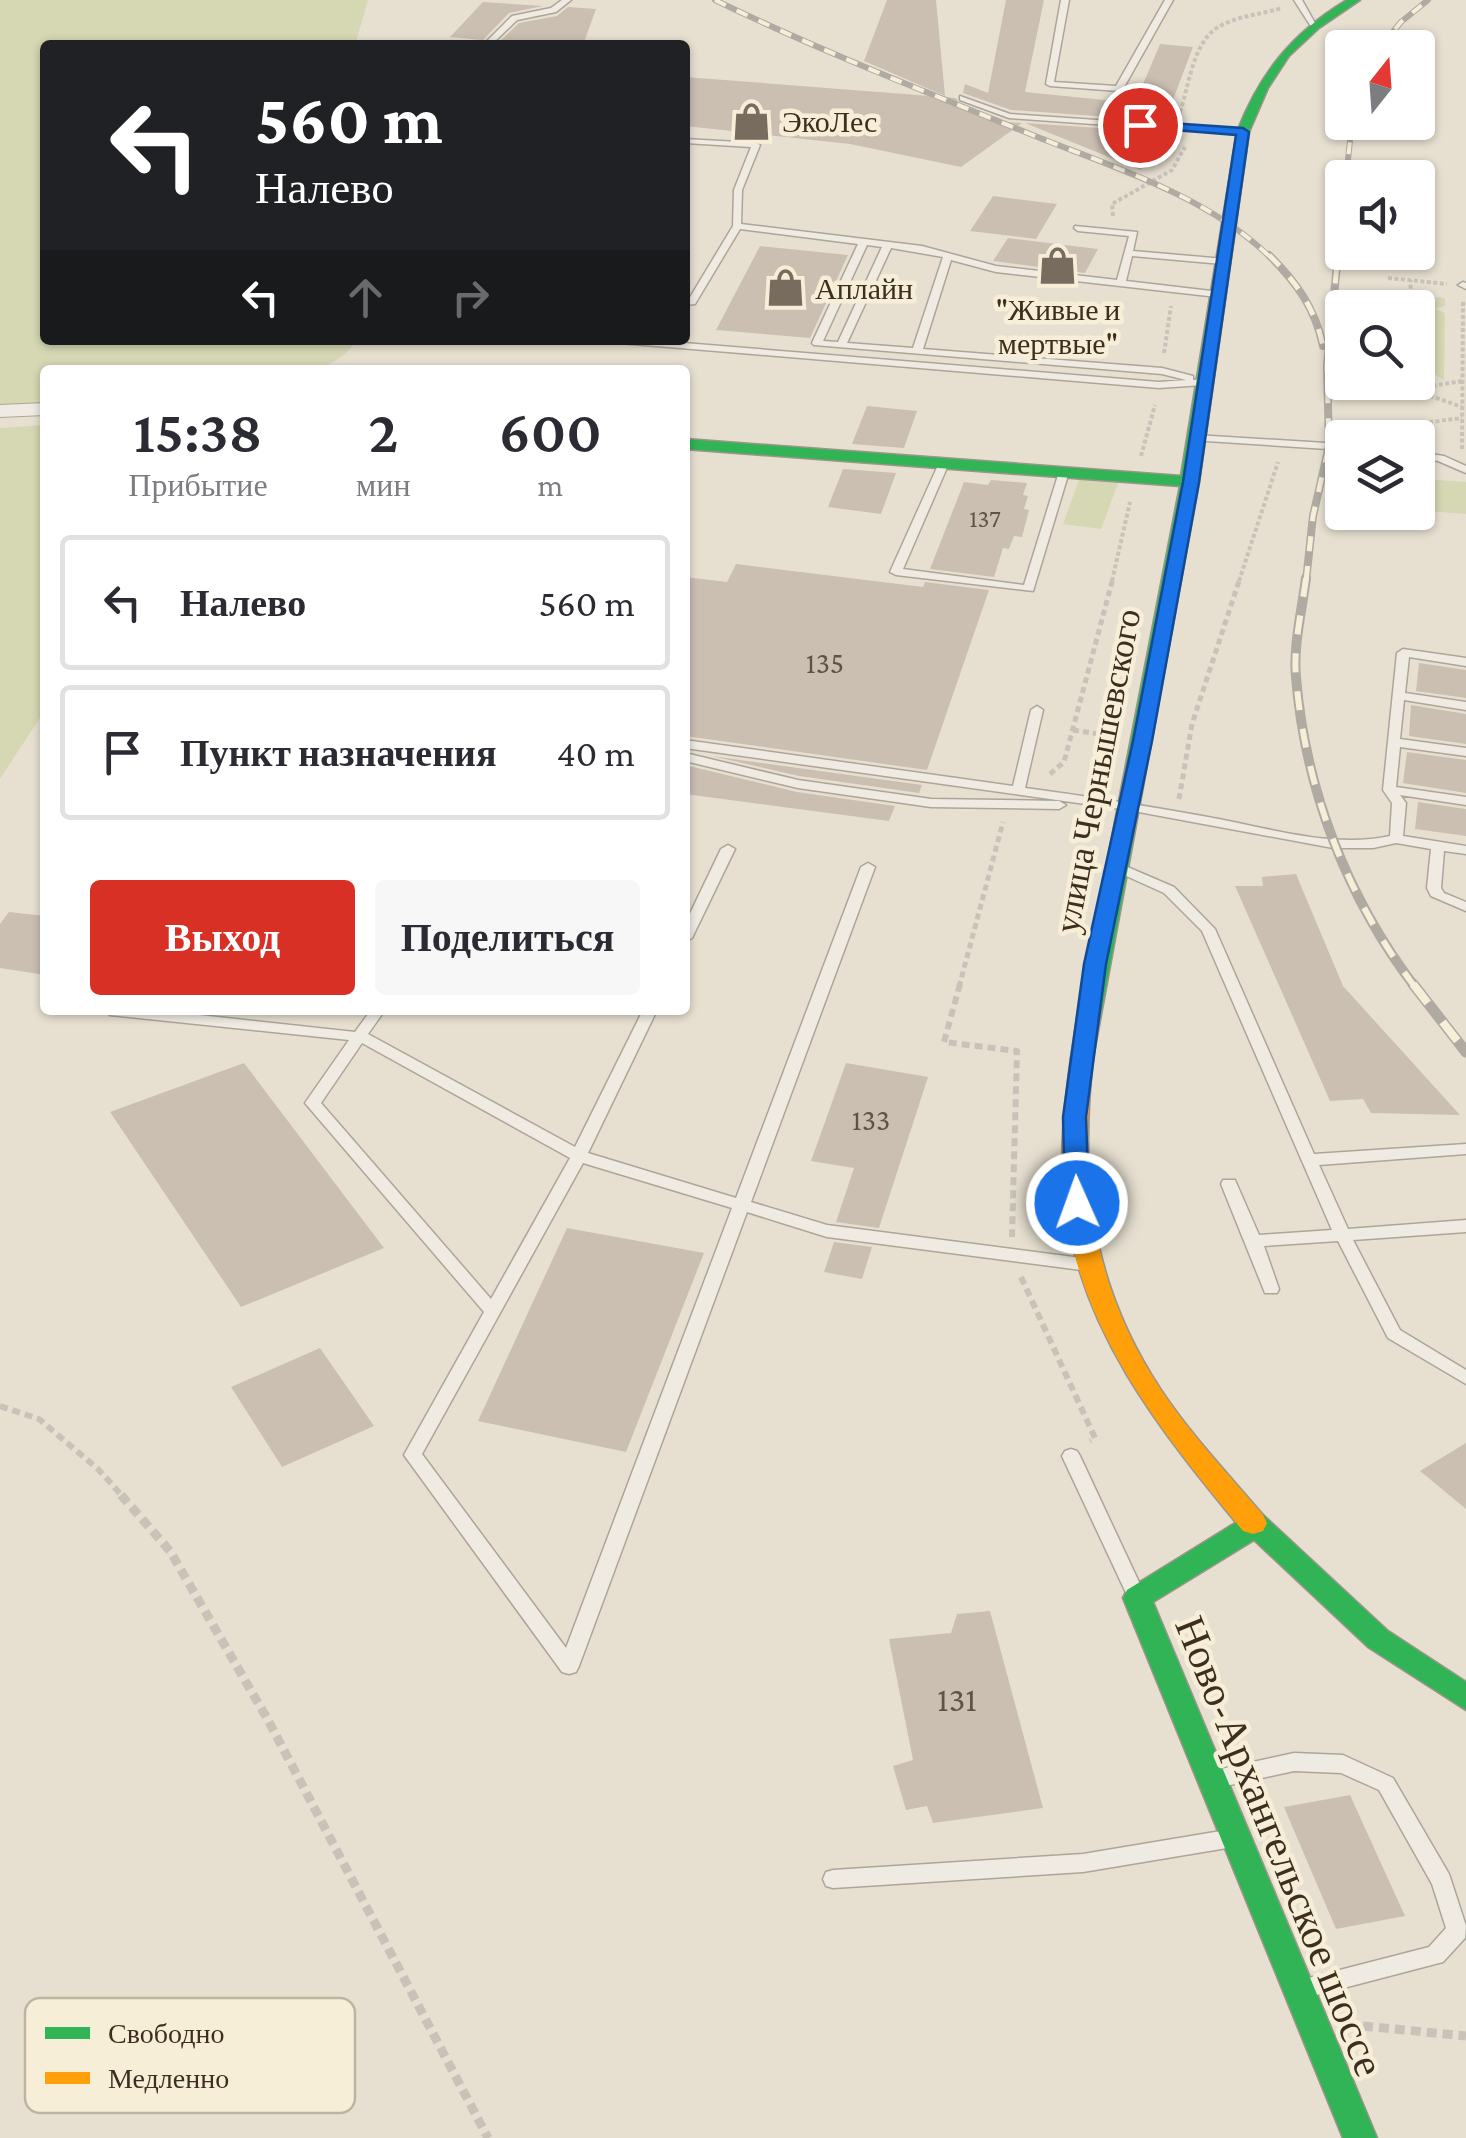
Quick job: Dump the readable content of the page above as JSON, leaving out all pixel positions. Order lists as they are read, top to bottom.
{
  "streets": {
    "main road": ["улица Чернышевского", "Ново-Архангельское шоссе"]
  },
  "crossings": [
    ["улица Чернышевского", "Ново-Архангельское шоссе"]
  ],
  "places": {
    "shop": ["ЭкоЛес", "\"Живые и мертвые\"", "Аплайн"]
  },
  "house_numbers": [
    "137",
    "135",
    "133",
    "131"
  ],
  "legend": ["Свободно", "Медленно"],
  "north": "top",
  "page": {
    "turn": ["560 m", "Налево"],
    "eta": [
      "15:38",
      "Прибытие",
      "2",
      "мин",
      "600",
      "m"
    ],
    "list": [
      {
        "name": "Налево",
        "value": "560 m"
      },
      {
        "name": "Пункт назначения",
        "value": "40 m"
      }
    ],
    "buttons": ["Выход", "Поделиться"]
  }
}
